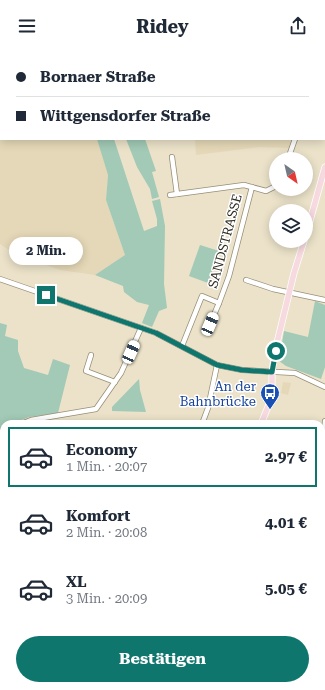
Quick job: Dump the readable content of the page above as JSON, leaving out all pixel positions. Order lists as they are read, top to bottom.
{
  "streets": {
    "street": ["SANDSTRASSE"]
  },
  "places": {
    "bus stop": ["An der Bahnbrücke"]
  },
  "north": "bottom right",
  "page": {
    "header": "Ridey",
    "banner": ["Bornaer Straße", "Wittgensdorfer Straße"],
    "bubble": "2 Min.",
    "list": [
      {
        "name": "Economy",
        "note": "1 Min. · 20:07",
        "value": "2.97 €"
      },
      {
        "name": "Komfort",
        "note": "2 Min. · 20:08",
        "value": "4.01 €"
      },
      {
        "name": "XL",
        "note": "3 Min. · 20:09",
        "value": "5.05 €"
      }
    ],
    "buttons": "Bestätigen"
  }
}
